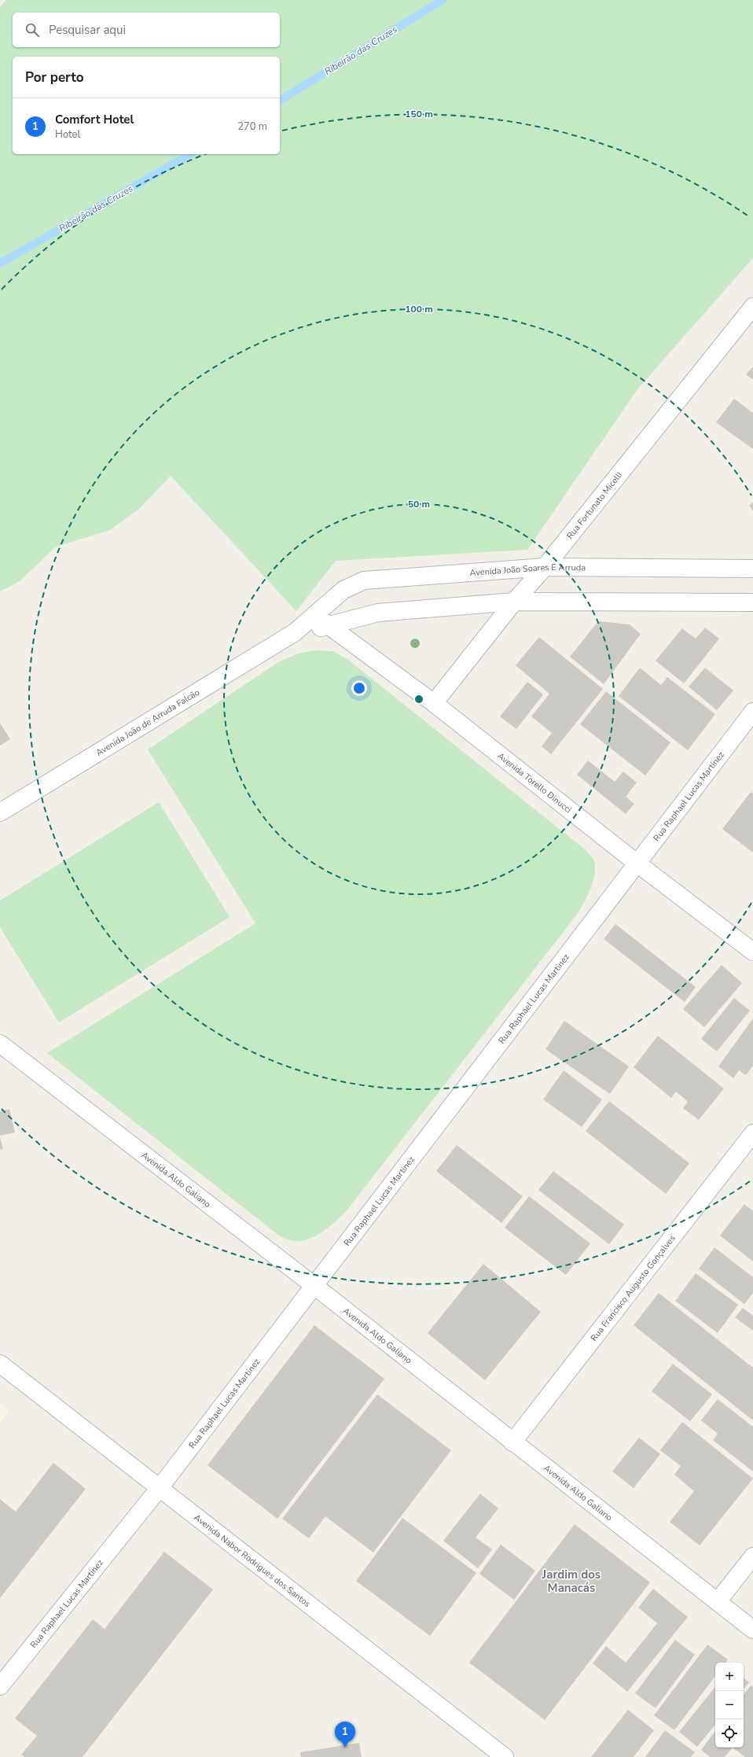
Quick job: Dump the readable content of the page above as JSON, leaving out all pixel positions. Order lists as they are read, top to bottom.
{
  "streets": {
    "street": [
      "Rua Fortunato Micelli",
      "Avenida João Soares E Arruda",
      "Avenida João de Arruda Falcão",
      "Avenida Torello Dinucci",
      "Rua Raphael Lucas Martinez",
      "Avenida Aldo Galiano",
      "Rua Francisco Augusto Gonçalves",
      "Avenida Nabor Rodrigues dos Santos"
    ]
  },
  "crossings": [
    ["Rua Fortunato Micelli", "Avenida João Soares E Arruda"],
    ["Rua Fortunato Micelli", "Avenida Torello Dinucci"],
    ["Avenida João Soares E Arruda", "Avenida João de Arruda Falcão"],
    ["Avenida João Soares E Arruda", "Avenida Torello Dinucci"],
    ["Avenida Torello Dinucci", "Rua Raphael Lucas Martinez"],
    ["Rua Raphael Lucas Martinez", "Avenida Aldo Galiano"],
    ["Rua Raphael Lucas Martinez", "Avenida Nabor Rodrigues dos Santos"],
    ["Avenida Aldo Galiano", "Rua Francisco Augusto Gonçalves"]
  ],
  "districts": ["Jardim dos Manacás"],
  "water": ["Ribeirão das Cruzes"],
  "page": {
    "search": "Pesquisar aqui",
    "heading": "Por perto",
    "list": [
      {
        "mark": "1",
        "name": "Comfort Hotel",
        "note": "Hotel",
        "value": "270 m"
      }
    ],
    "map_buttons": ["+", "−"],
    "pins": "1"
  },
  "rings": ["150 m", "100 m", "50 m"]
}
